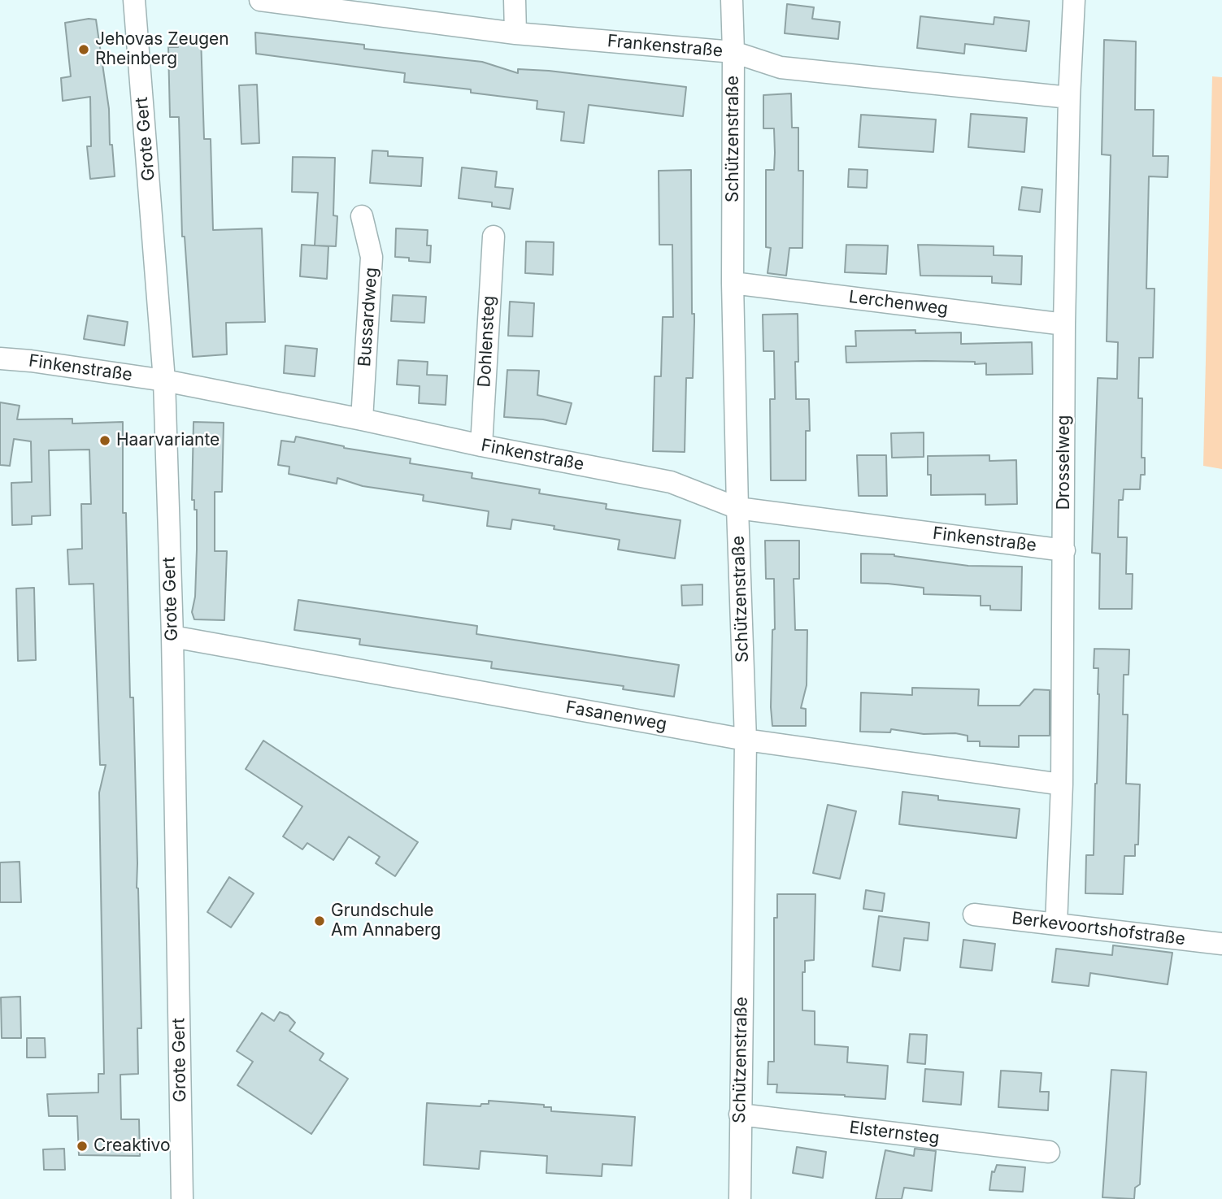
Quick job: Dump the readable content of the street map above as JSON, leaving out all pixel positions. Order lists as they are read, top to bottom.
{
  "streets": {
    "street": [
      "Frankenstraße",
      "Grote Gert",
      "Schützenstraße",
      "Lerchenweg",
      "Bussardweg",
      "Dohlensteg",
      "Finkenstraße",
      "Drosselweg",
      "Fasanenweg",
      "Berkevoortshofstraße",
      "Elsternsteg"
    ]
  },
  "crossings": [
    ["Frankenstraße", "Schützenstraße"],
    ["Frankenstraße", "Drosselweg"],
    ["Grote Gert", "Finkenstraße"],
    ["Grote Gert", "Fasanenweg"],
    ["Schützenstraße", "Lerchenweg"],
    ["Schützenstraße", "Finkenstraße"],
    ["Schützenstraße", "Fasanenweg"],
    ["Schützenstraße", "Elsternsteg"],
    ["Lerchenweg", "Drosselweg"],
    ["Bussardweg", "Finkenstraße"],
    ["Dohlensteg", "Finkenstraße"],
    ["Finkenstraße", "Drosselweg"],
    ["Drosselweg", "Fasanenweg"],
    ["Drosselweg", "Berkevoortshofstraße"]
  ],
  "places": [
    "Jehovas Zeugen Rheinberg",
    "Haarvariante",
    "Grundschule Am Annaberg",
    "Creaktivo"
  ]
}
